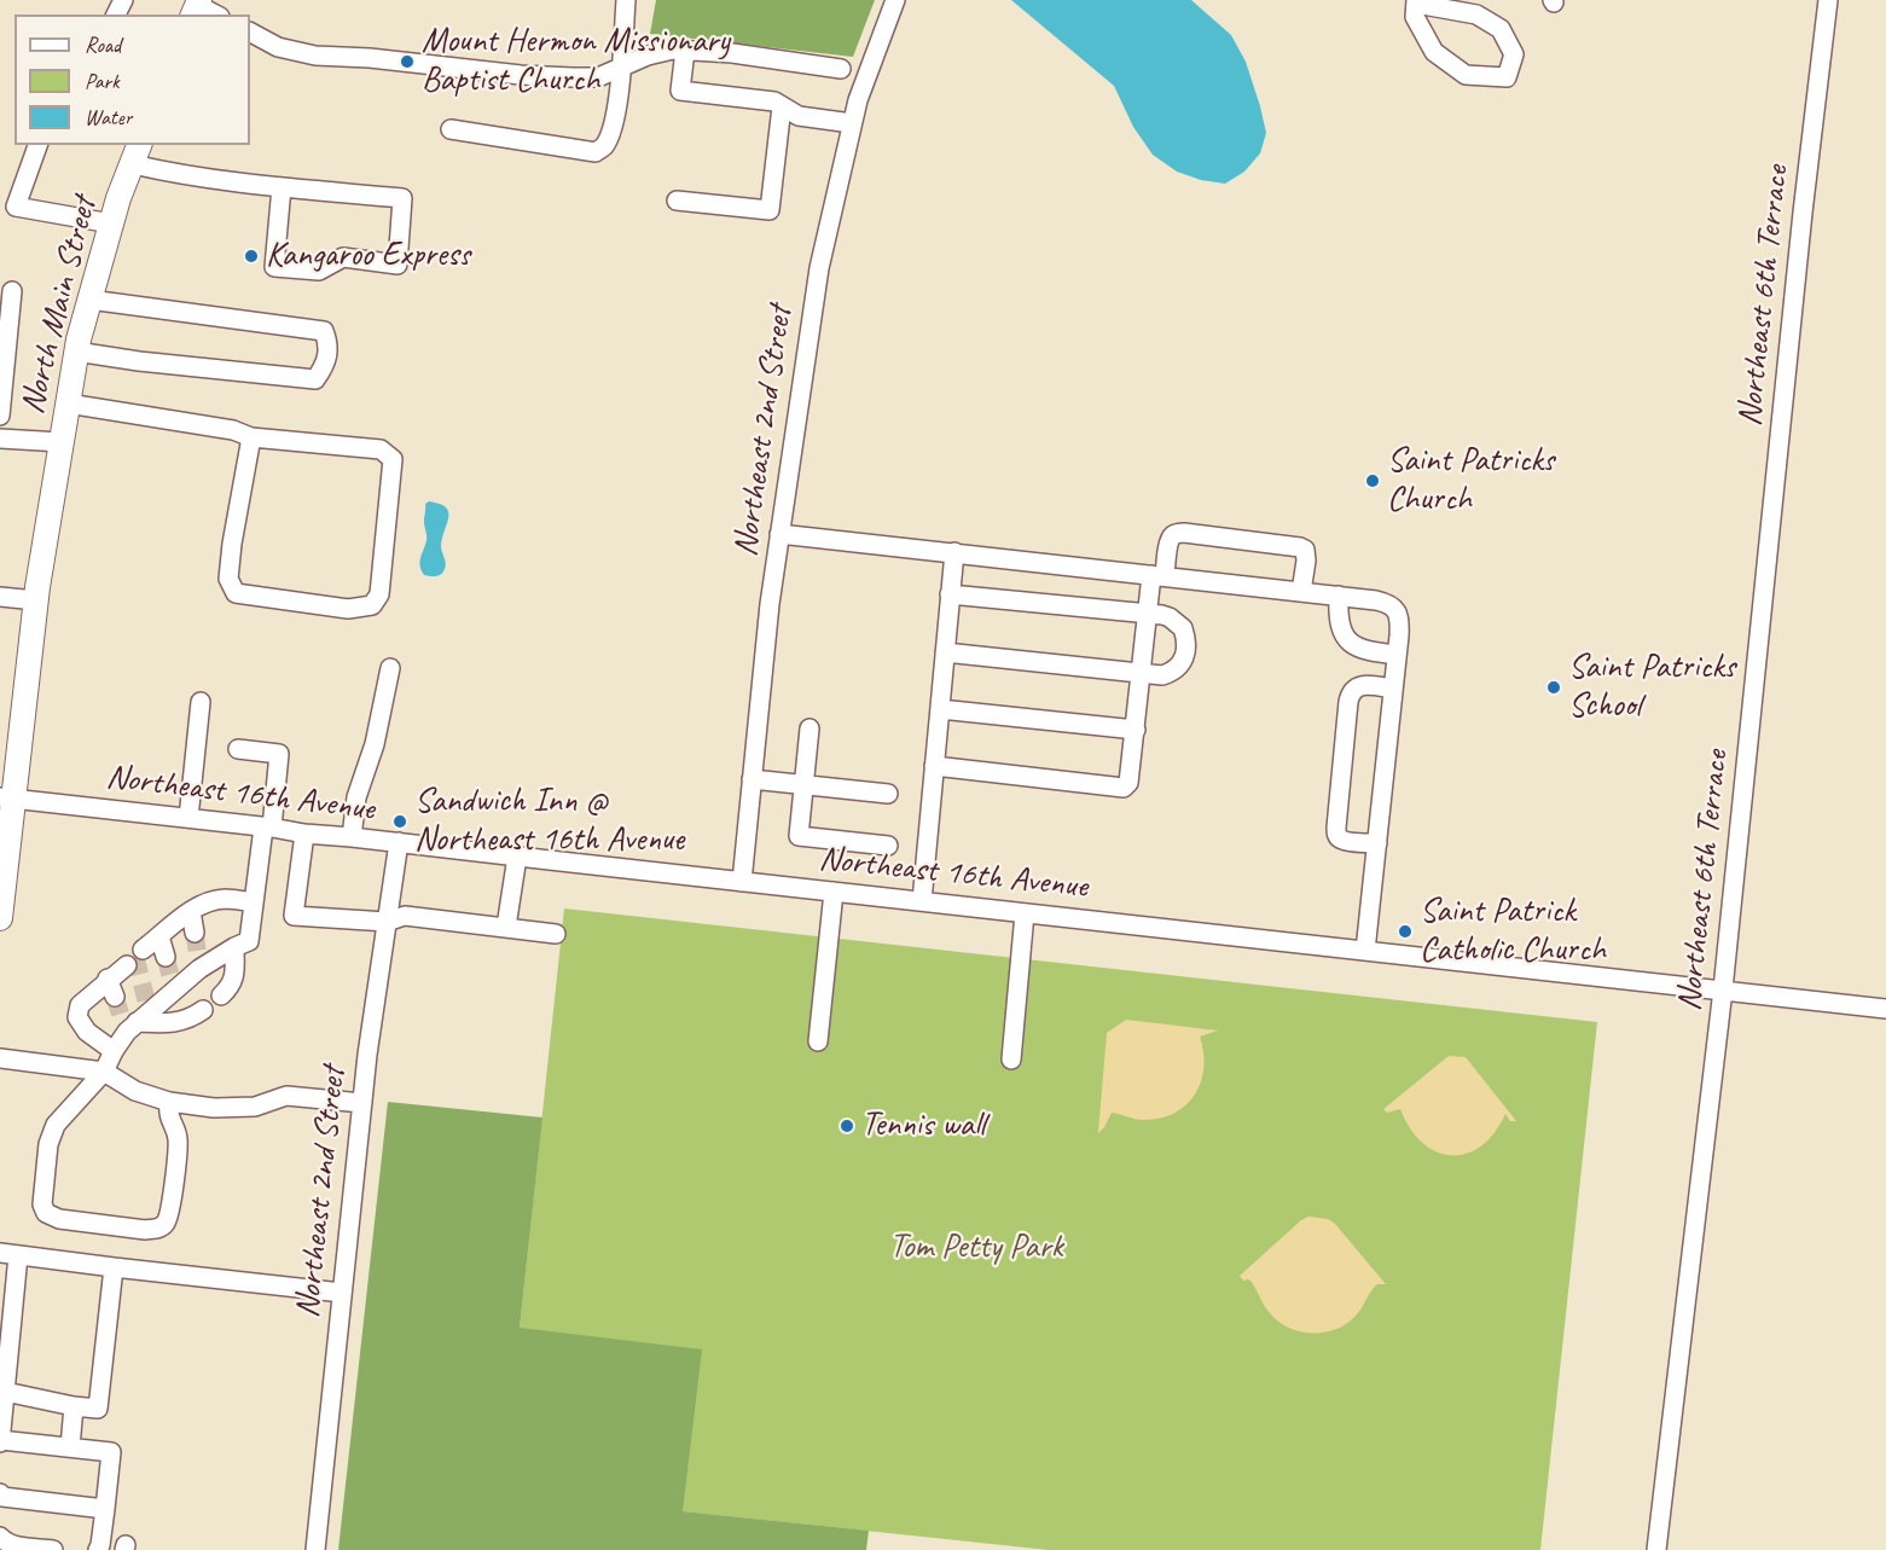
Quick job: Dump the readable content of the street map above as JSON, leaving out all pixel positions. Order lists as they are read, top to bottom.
{
  "streets": {
    "main road": ["North Main Street"],
    "street": ["Northeast 6th Terrace", "Northeast 2nd Street", "Northeast 16th Avenue"]
  },
  "crossings": [
    ["Northeast 6th Terrace", "Northeast 16th Avenue"],
    ["North Main Street", "Northeast 16th Avenue"],
    ["Northeast 2nd Street", "Northeast 16th Avenue"]
  ],
  "parks": ["Tom Petty Park"],
  "places": [
    "Mount Hermon Missionary Baptist Church",
    "Kangaroo Express",
    "Saint Patricks Church",
    "Saint Patricks School",
    "Sandwich Inn @ Northeast 16th Avenue",
    "Saint Patrick Catholic Church",
    "Tennis wall"
  ],
  "legend": ["Road", "Park", "Water"]
}
